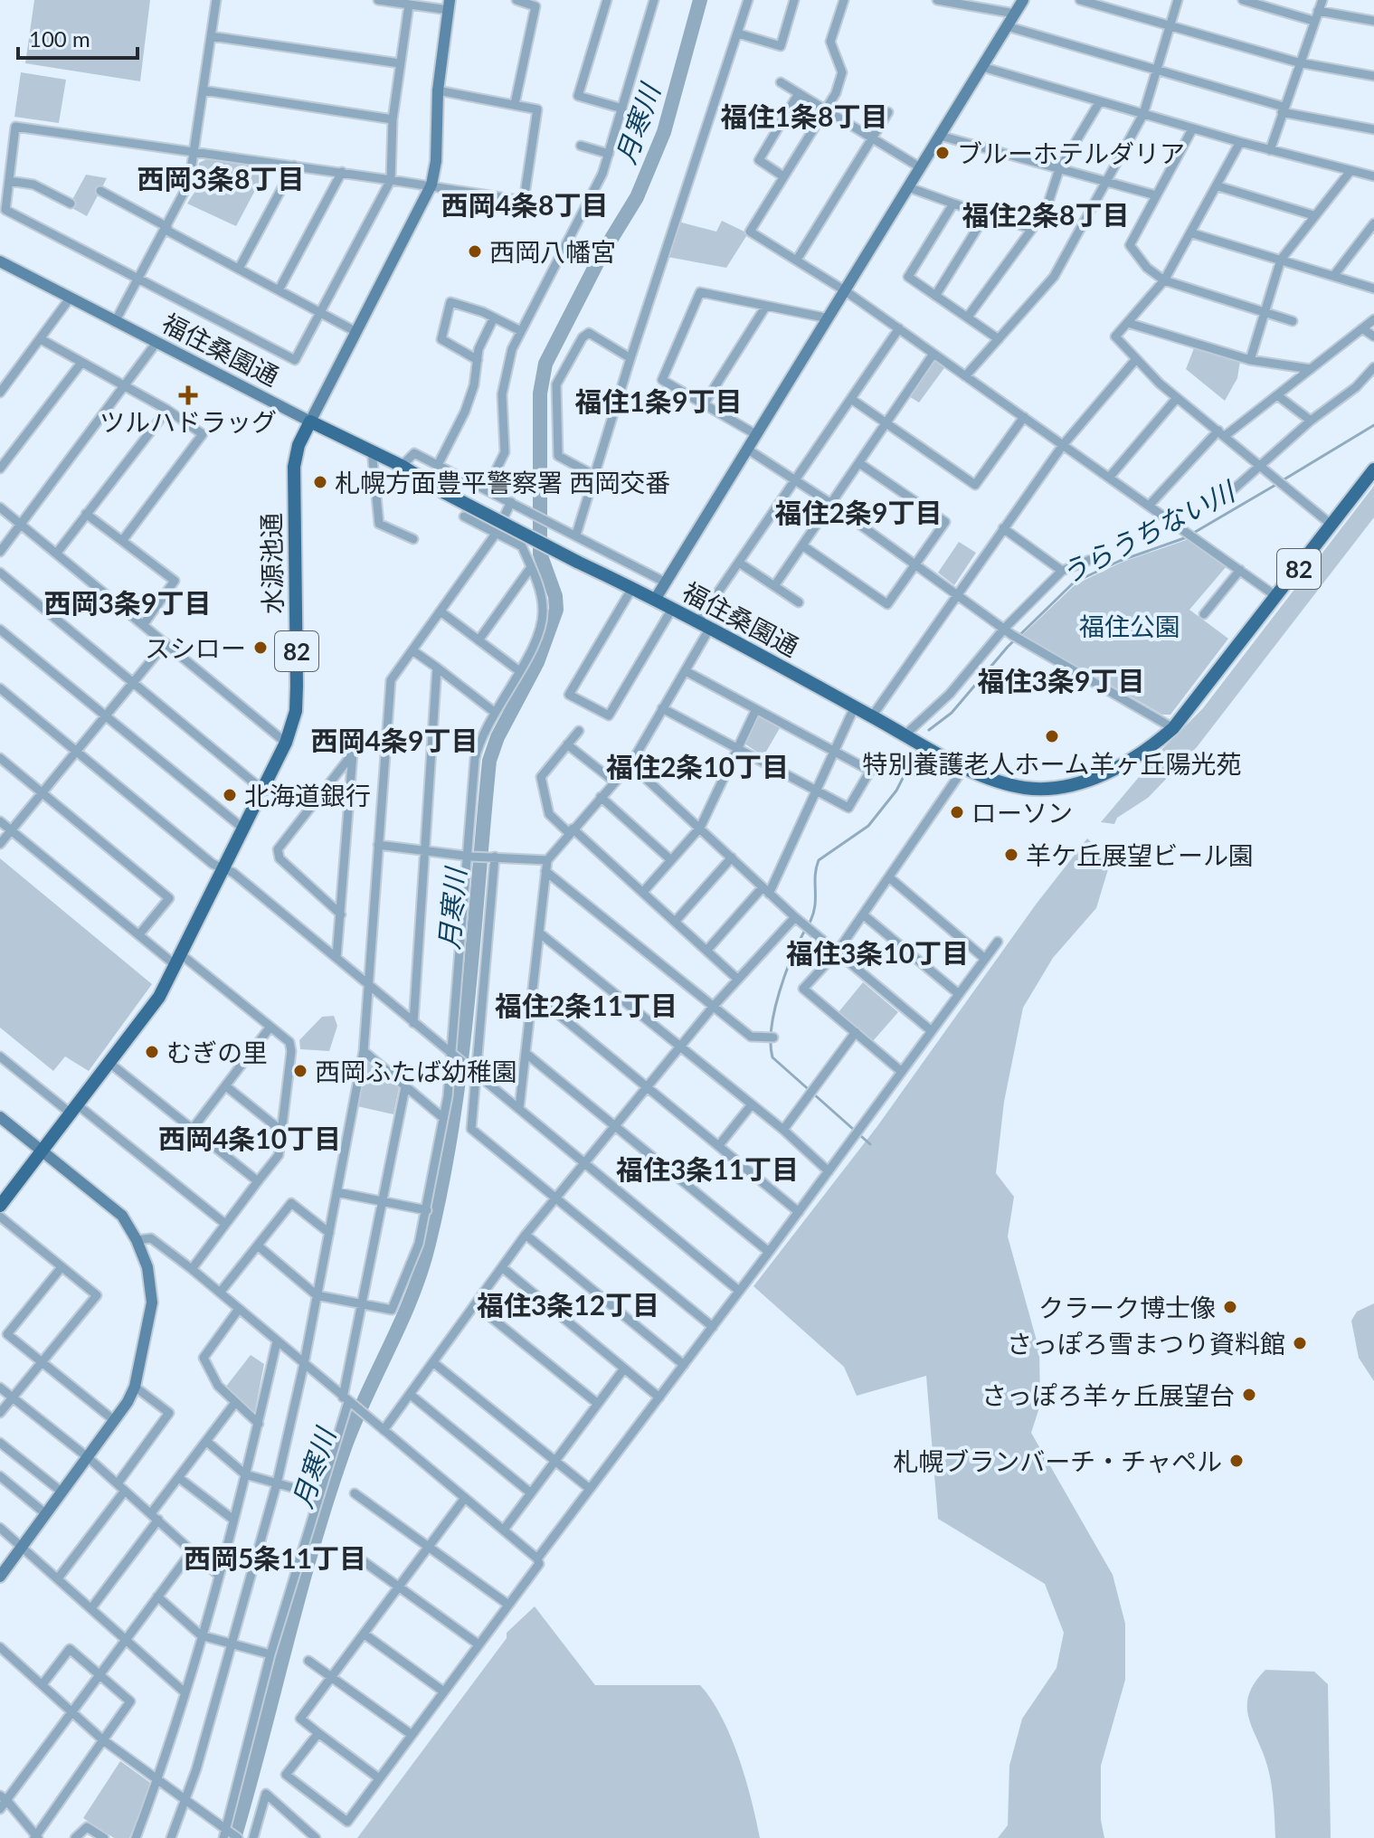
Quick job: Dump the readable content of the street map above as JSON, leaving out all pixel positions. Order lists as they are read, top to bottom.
{
  "streets": {
    "main road": ["福住桑園通", "水源池通", "82"]
  },
  "crossings": [
    ["福住桑園通", "水源池通"]
  ],
  "districts": [
    "福住1条8丁目",
    "西岡3条8丁目",
    "西岡4条8丁目",
    "福住2条8丁目",
    "福住1条9丁目",
    "福住2条9丁目",
    "西岡3条9丁目",
    "福住3条9丁目",
    "西岡4条9丁目",
    "福住2条10丁目",
    "福住3条10丁目",
    "福住2条11丁目",
    "西岡4条10丁目",
    "福住3条11丁目",
    "福住3条12丁目",
    "西岡5条11丁目"
  ],
  "water": ["月寒川", "うらうちない川"],
  "parks": ["福住公園"],
  "places": {
    "other": [
      "ブルーホテルダリア",
      "西岡八幡宮",
      "札幌方面豊平警察署 西岡交番",
      "スシロー",
      "特別養護老人ホーム羊ヶ丘陽光苑",
      "北海道銀行",
      "ローソン",
      "羊ケ丘展望ビール園",
      "むぎの里",
      "西岡ふたば幼稚園",
      "クラーク博士像",
      "さっぽろ雪まつり資料館",
      "さっぽろ羊ヶ丘展望台",
      "札幌ブランバーチ・チャペル"
    ],
    "health": ["ツルハドラッグ"]
  },
  "scale_bar": "100 m"
}
